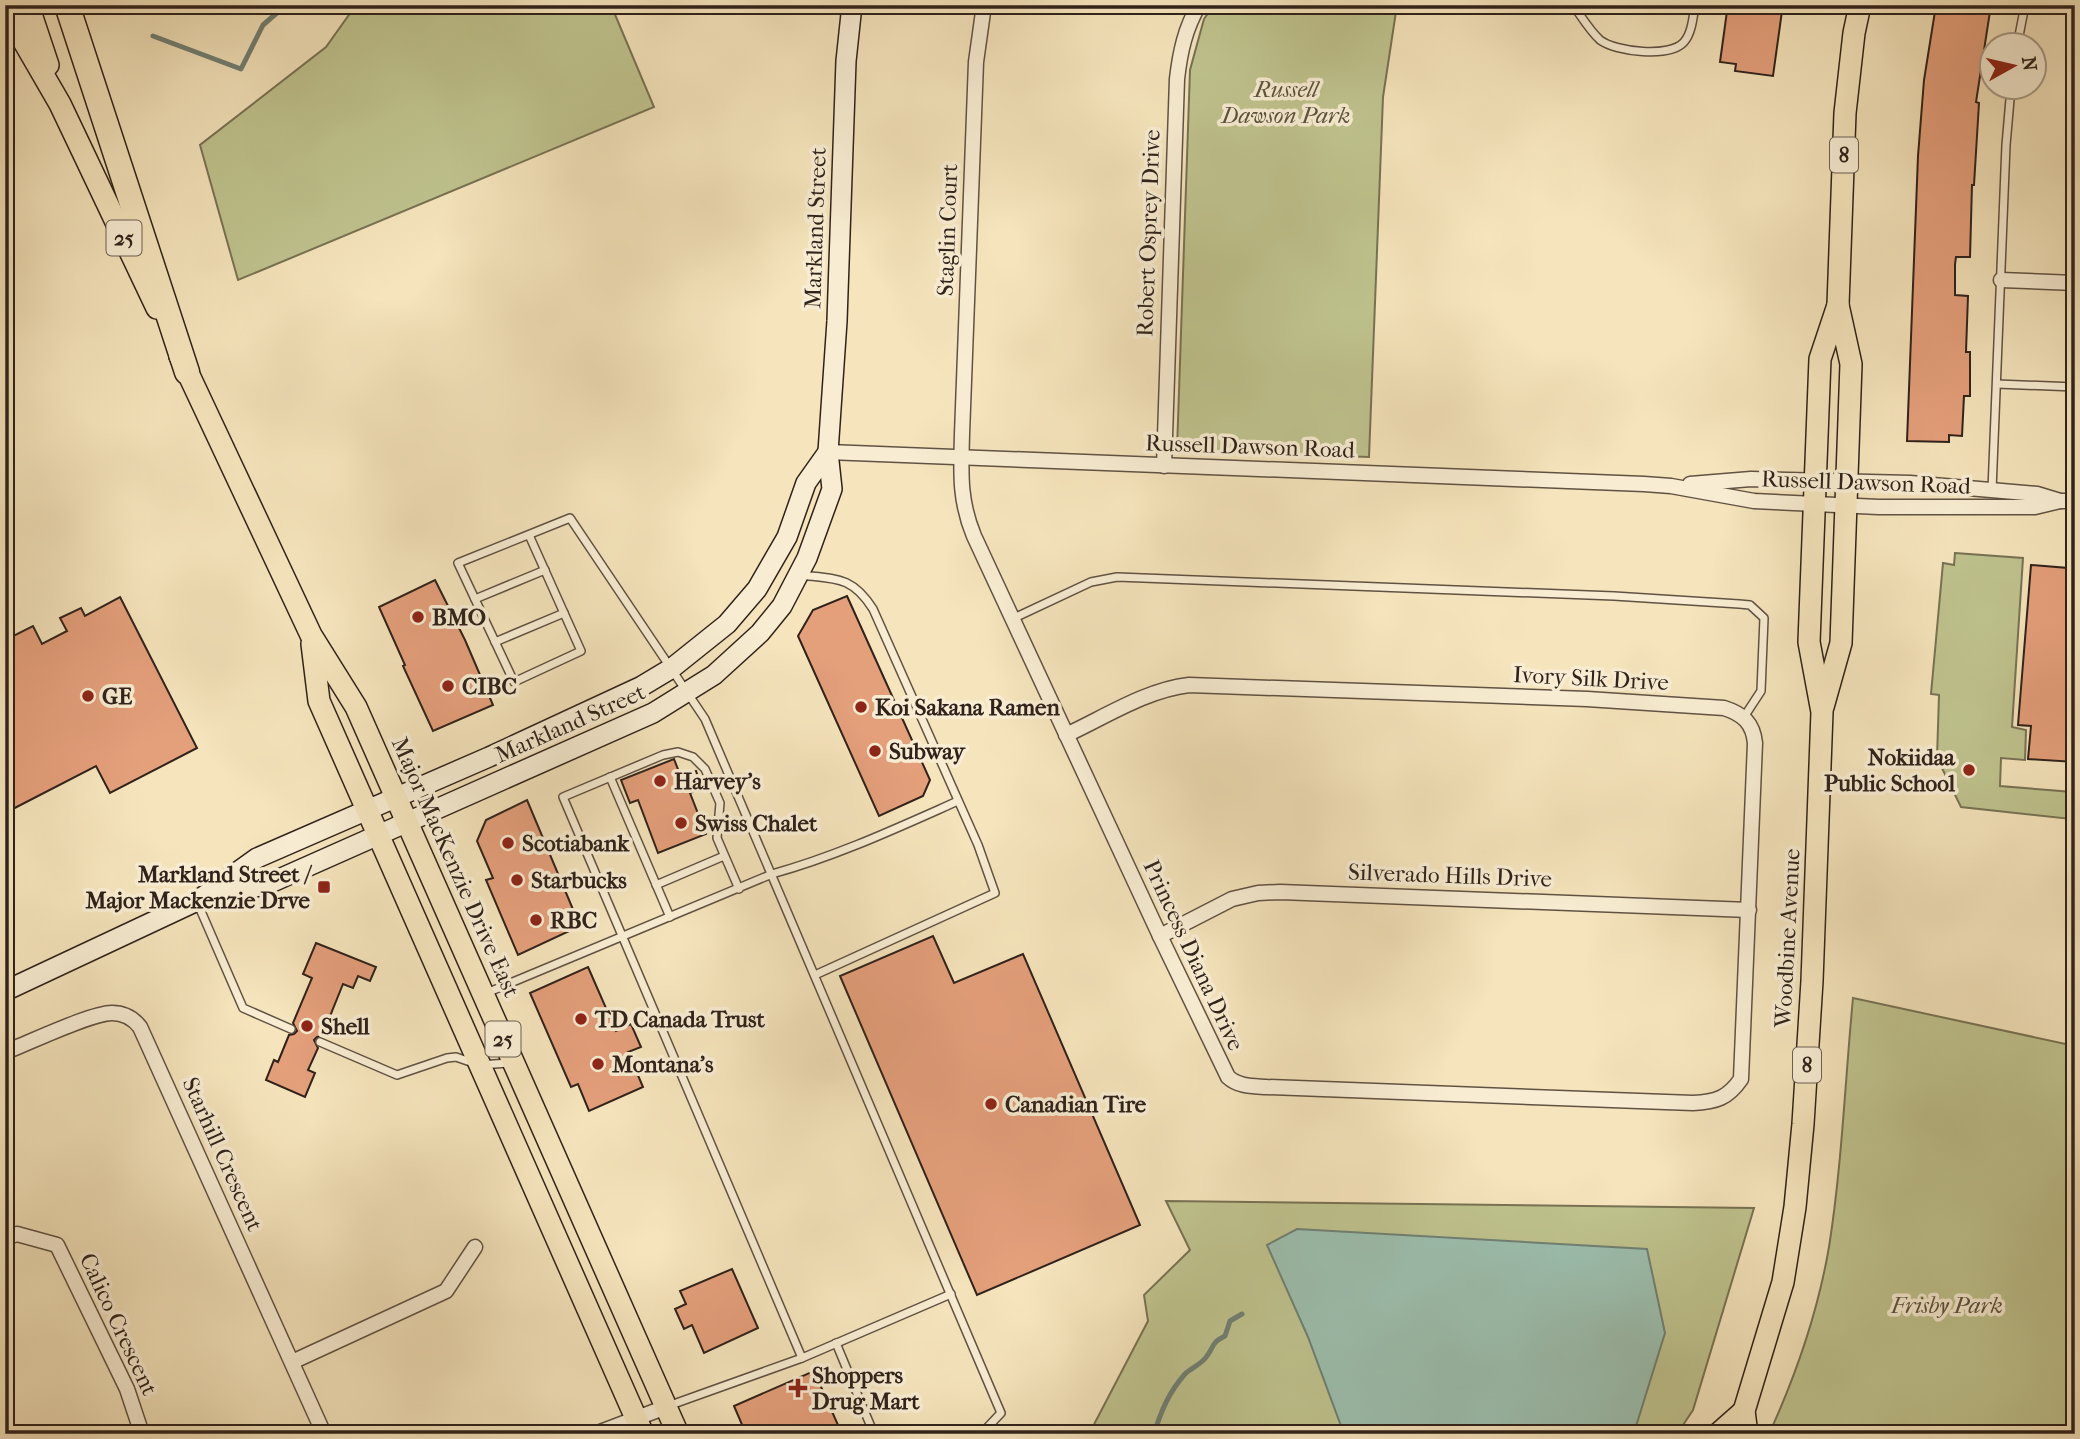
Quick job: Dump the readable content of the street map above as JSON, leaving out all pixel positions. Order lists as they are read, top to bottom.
{
  "streets": {
    "main road": [
      "8",
      "25",
      "Major MacKenzie Drive East",
      "Woodbine Avenue"
    ],
    "street": [
      "Markland Street",
      "Staglin Court",
      "Robert Osprey Drive",
      "Russell Dawson Road",
      "Ivory Silk Drive",
      "Silverado Hills Drive",
      "Princess Diana Drive",
      "Starhill Crescent",
      "Calico Crescent"
    ]
  },
  "crossings": [
    ["Markland Street", "Russell Dawson Road"],
    ["Markland Street", "Major MacKenzie Drive East"],
    ["Staglin Court", "Russell Dawson Road"],
    ["Staglin Court", "Princess Diana Drive"],
    ["Robert Osprey Drive", "Russell Dawson Road"],
    ["Russell Dawson Road", "Woodbine Avenue"],
    ["Russell Dawson Road", "Princess Diana Drive"],
    ["Ivory Silk Drive", "Princess Diana Drive"],
    ["Silverado Hills Drive", "Princess Diana Drive"]
  ],
  "parks": ["Russell Dawson Park", "Frisby Park"],
  "places": {
    "other": [
      "BMO",
      "CIBC",
      "GE",
      "Koi Sakana Ramen",
      "Subway",
      "Nokiidaa Public School",
      "Harvey's",
      "Swiss Chalet",
      "Scotiabank",
      "Starbucks",
      "RBC",
      "TD Canada Trust",
      "Shell",
      "Montana's",
      "Canadian Tire"
    ],
    "transit": ["Markland Street / Major Mackenzie Drve"],
    "health": ["Shoppers Drug Mart"]
  },
  "north": "right"
}
